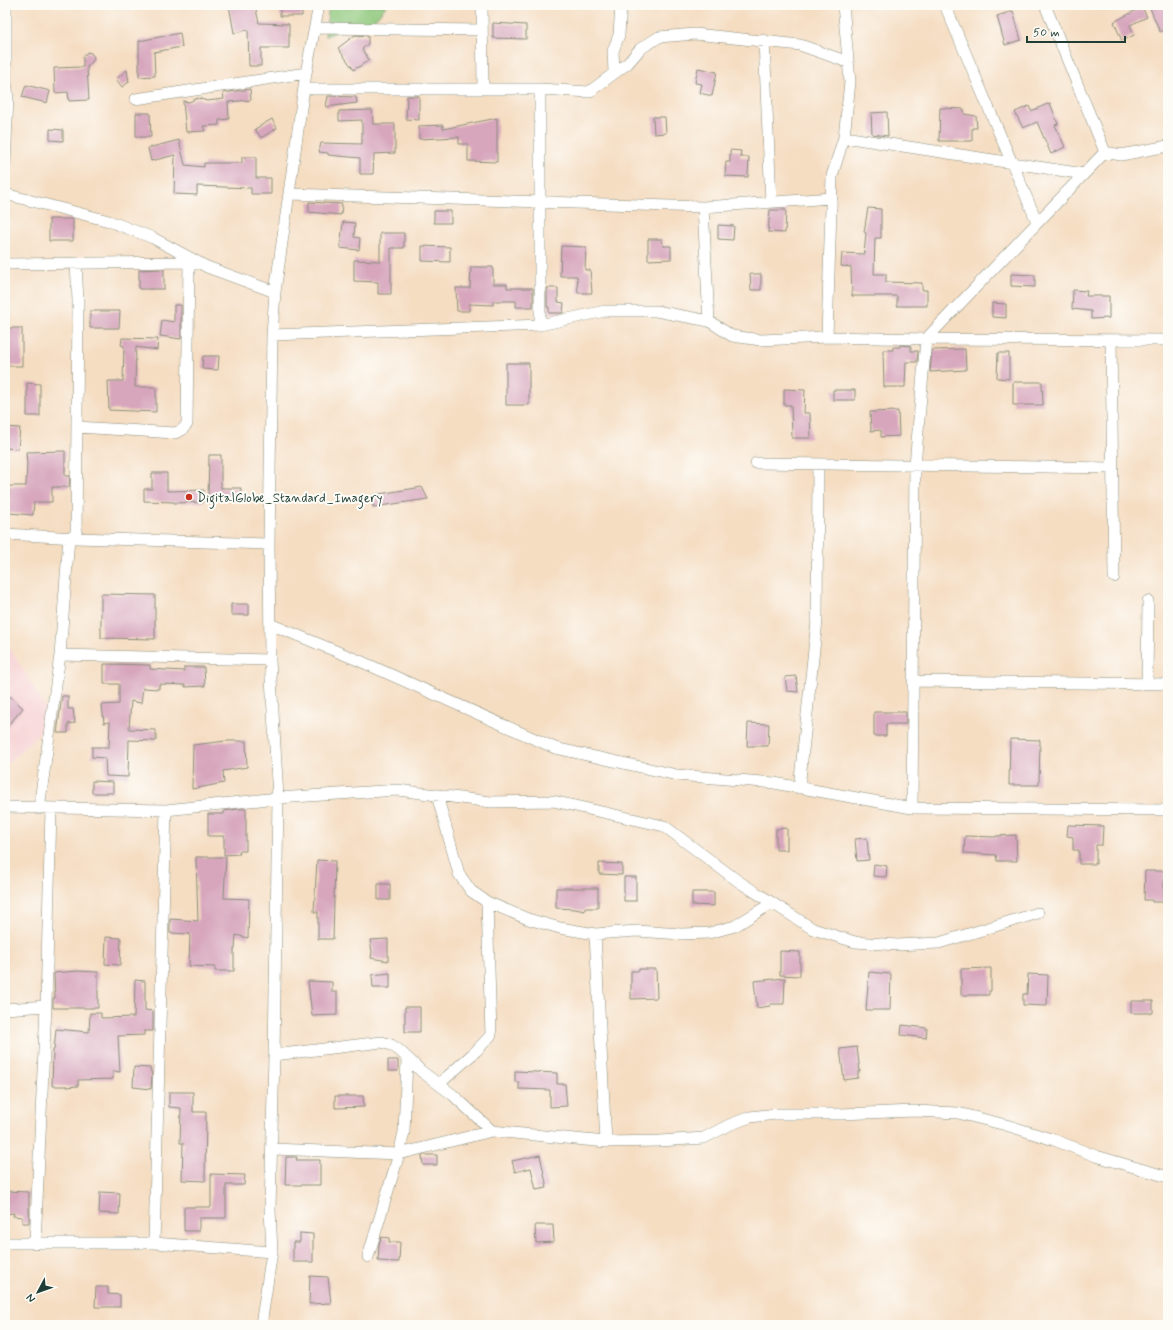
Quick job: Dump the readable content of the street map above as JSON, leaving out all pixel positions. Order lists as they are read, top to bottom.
{
  "places": ["DigitalGlobe_Standard_Imagery"],
  "scale_bar": "50 m",
  "north": "bottom left"
}
